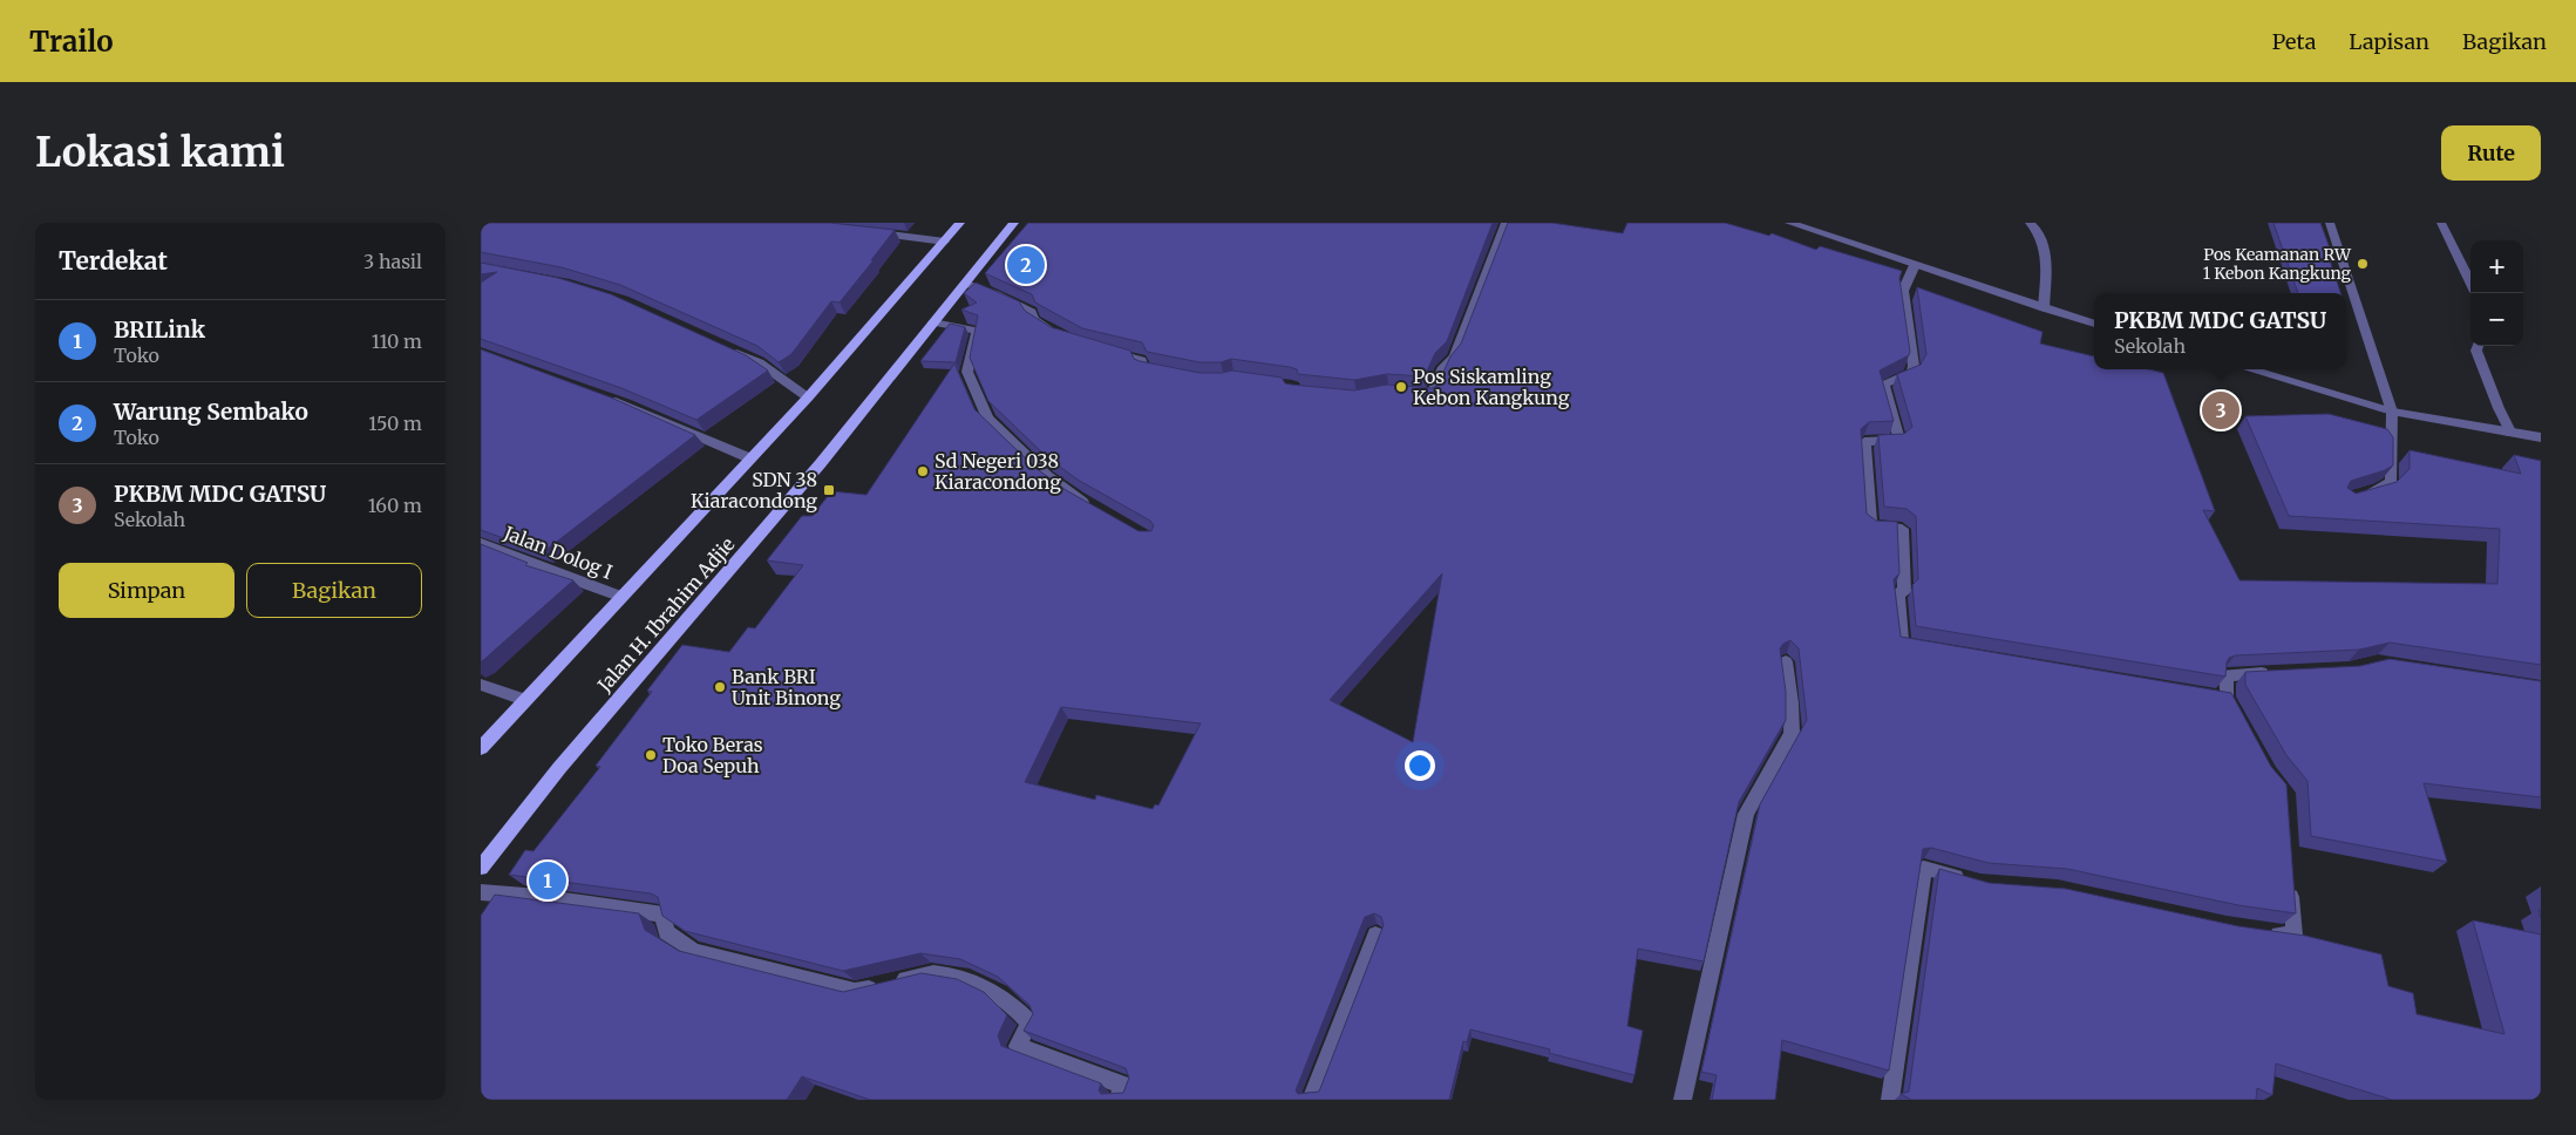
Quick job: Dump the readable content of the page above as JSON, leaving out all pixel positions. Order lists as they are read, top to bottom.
{
  "streets": {
    "main road": ["Jalan H. Ibrahim Adjie"],
    "street": ["Jalan Dolog I"]
  },
  "places": {
    "other": [
      "Pos Keamanan RW 1 Kebon Kangkung",
      "Pos Siskamling Kebon Kangkung",
      "Sd Negeri 038 Kiaracondong",
      "Bank BRI Unit Binong",
      "Toko Beras Doa Sepuh"
    ],
    "transit": ["SDN 38 Kiaracondong"]
  },
  "page": {
    "header": "Trailo",
    "nav": ["Peta", "Lapisan", "Bagikan"],
    "buttons": [
      "Rute",
      ["Simpan", "Bagikan"]
    ],
    "title": "Lokasi kami",
    "heading": ["Terdekat", "3 hasil"],
    "map_buttons": ["+", "−"],
    "pins": ["2", "3", "1"],
    "popup": ["PKBM MDC GATSU", "Sekolah"],
    "list": [
      {
        "mark": "1",
        "name": "BRILink",
        "note": "Toko",
        "value": "110 m"
      },
      {
        "mark": "2",
        "name": "Warung Sembako",
        "note": "Toko",
        "value": "150 m"
      },
      {
        "mark": "3",
        "name": "PKBM MDC GATSU",
        "note": "Sekolah",
        "value": "160 m"
      }
    ]
  }
}
